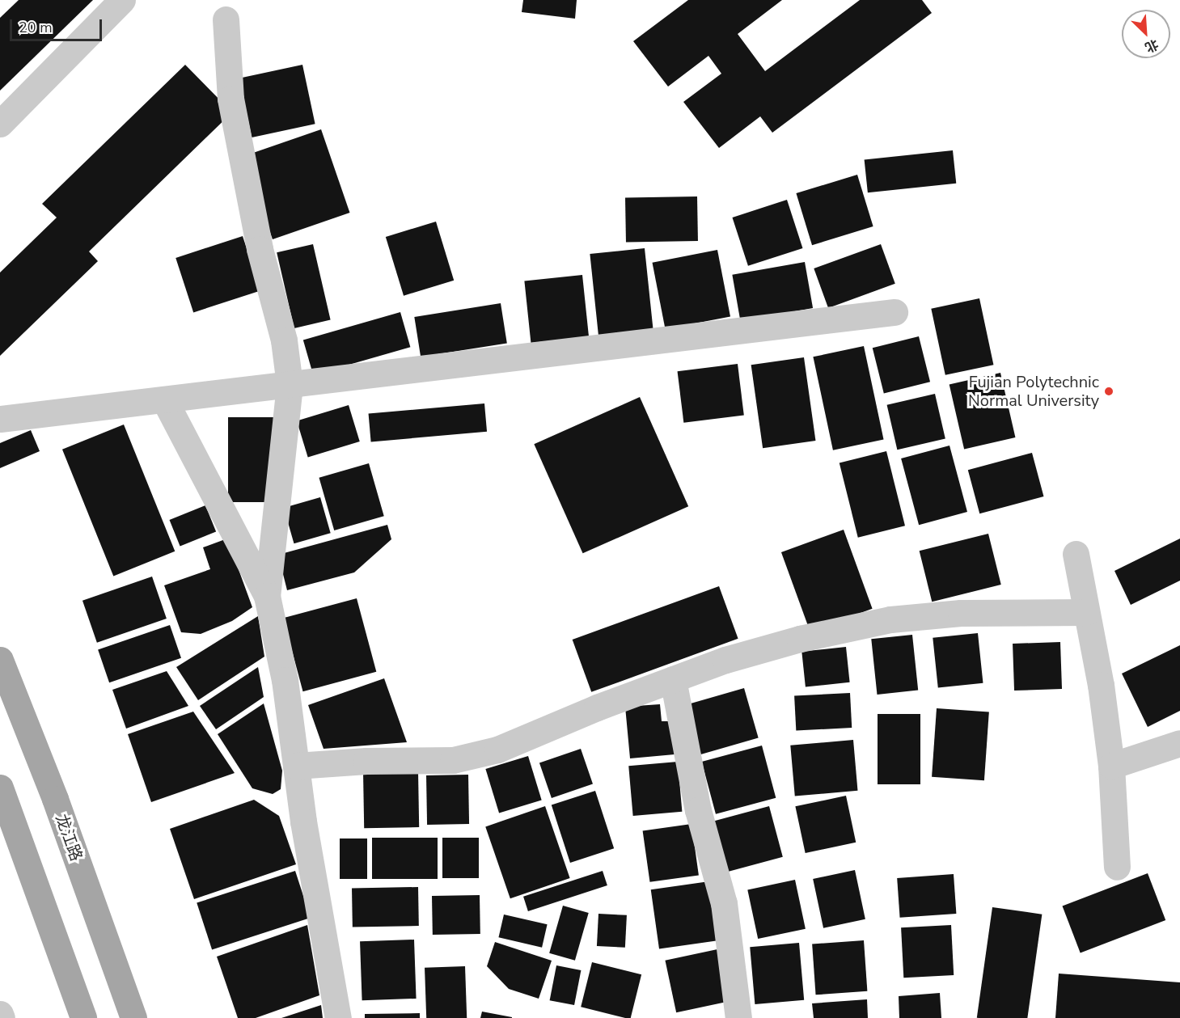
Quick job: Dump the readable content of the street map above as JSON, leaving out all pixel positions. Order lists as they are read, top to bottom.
{
  "streets": {
    "main road": ["龙江路"]
  },
  "places": ["Fujian Polytechnic Normal University"],
  "scale_bar": "20 m",
  "north": "bottom right"
}
